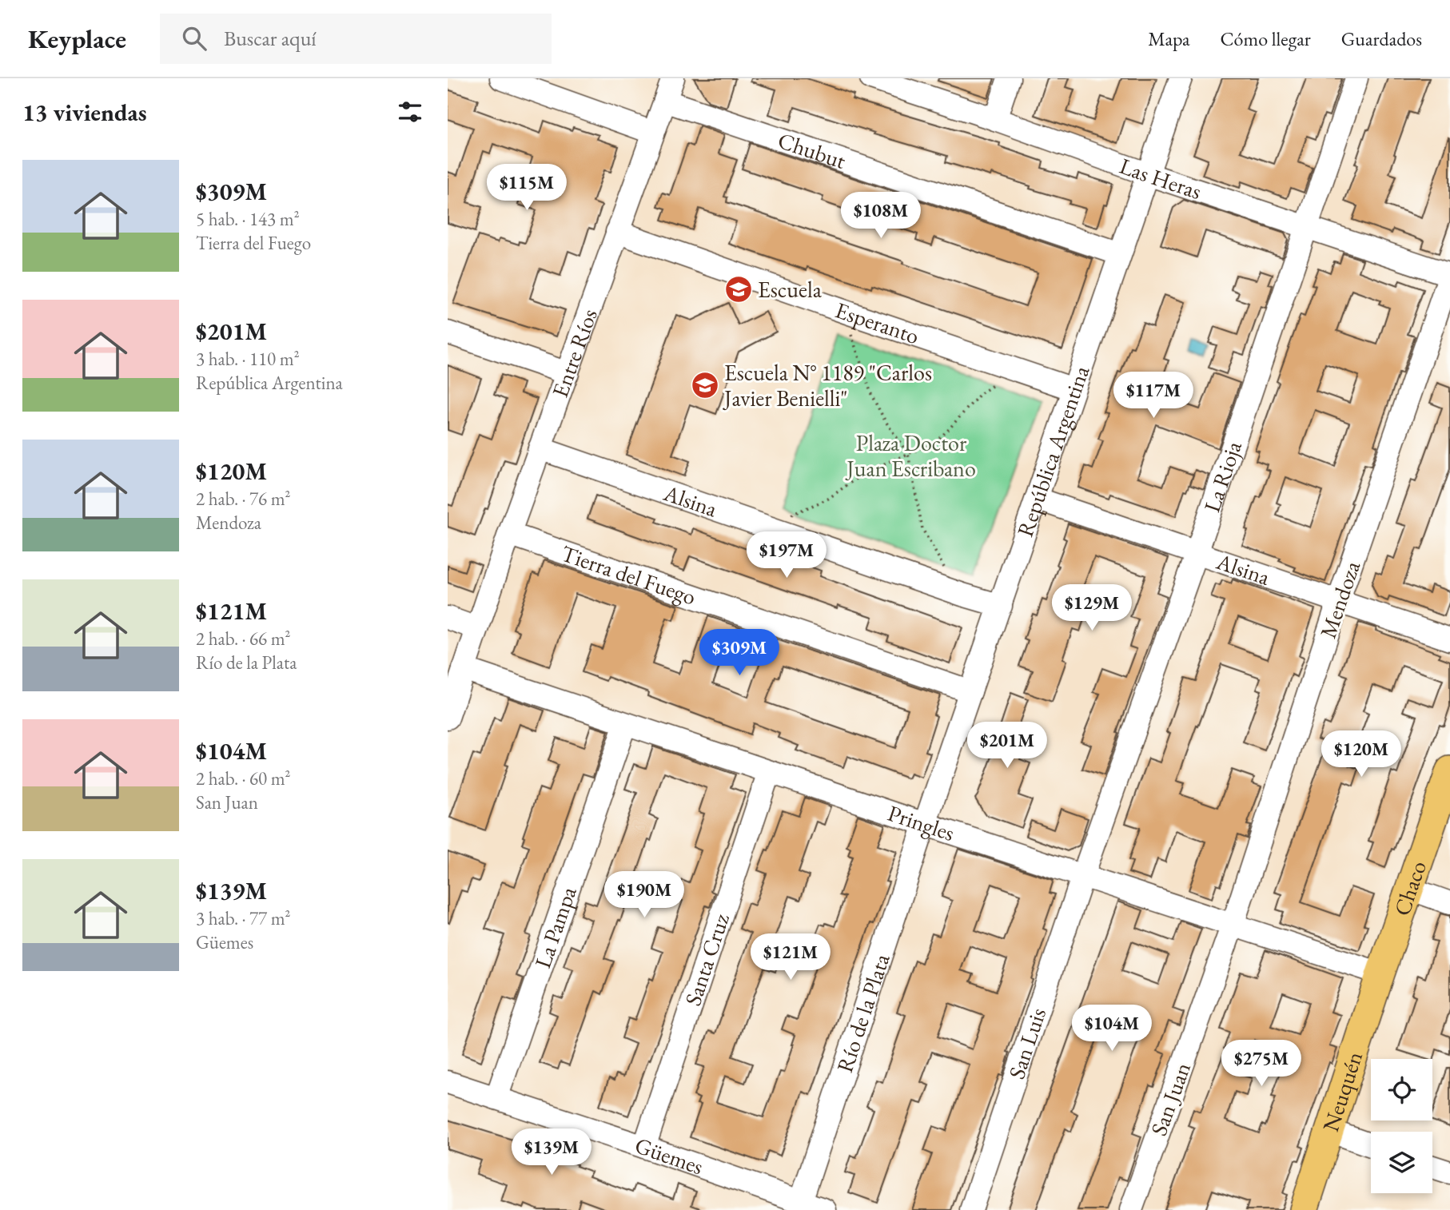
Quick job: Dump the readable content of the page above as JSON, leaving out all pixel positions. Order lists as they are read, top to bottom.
{
  "streets": {
    "main road": ["Chaco", "Neuquén"],
    "street": [
      "Chubut",
      "Las Heras",
      "Esperanto",
      "Entre Ríos",
      "República Argentina",
      "La Rioja",
      "Alsina",
      "Tierra del Fuego",
      "Mendoza",
      "Pringles",
      "La Pampa",
      "Santa Cruz",
      "Río de la Plata",
      "San Luis",
      "San Juan",
      "Güemes"
    ]
  },
  "crossings": [
    ["Chubut", "Entre Ríos"],
    ["Chubut", "República Argentina"],
    ["Las Heras", "República Argentina"],
    ["Las Heras", "La Rioja"],
    ["Las Heras", "Mendoza"],
    ["Esperanto", "Entre Ríos"],
    ["Esperanto", "República Argentina"],
    ["Entre Ríos", "Alsina"],
    ["Entre Ríos", "Tierra del Fuego"],
    ["Entre Ríos", "Pringles"],
    ["República Argentina", "Alsina"],
    ["República Argentina", "Tierra del Fuego"],
    ["República Argentina", "Pringles"],
    ["República Argentina", "Río de la Plata"],
    ["La Rioja", "Alsina"],
    ["La Rioja", "Pringles"],
    ["La Rioja", "San Luis"],
    ["Alsina", "Mendoza"],
    ["Mendoza", "Pringles"],
    ["Mendoza", "San Juan"],
    ["Pringles", "Chaco"],
    ["Pringles", "La Pampa"],
    ["Pringles", "Santa Cruz"],
    ["Pringles", "Río de la Plata"],
    ["Pringles", "San Luis"],
    ["Pringles", "Neuquén"],
    ["Pringles", "San Juan"],
    ["Chaco", "Neuquén"],
    ["La Pampa", "Güemes"],
    ["Santa Cruz", "Güemes"],
    ["Río de la Plata", "Güemes"]
  ],
  "parks": ["Plaza Doctor Juan Escribano"],
  "places": {
    "school or university": ["Escuela", "Escuela N° 1189 \"Carlos Javier Benielli\""]
  },
  "page": {
    "header": "Keyplace",
    "search": "Buscar aquí",
    "nav": ["Mapa", "Cómo llegar", "Guardados"],
    "heading": "13 viviendas",
    "list": [
      {
        "name": "$309M",
        "note": "5 hab. · 143 m² · Tierra del Fuego"
      },
      {
        "name": "$201M",
        "note": "3 hab. · 110 m² · República Argentina"
      },
      {
        "name": "$120M",
        "note": "2 hab. · 76 m² · Mendoza"
      },
      {
        "name": "$121M",
        "note": "2 hab. · 66 m² · Río de la Plata"
      },
      {
        "name": "$104M",
        "note": "2 hab. · 60 m² · San Juan"
      },
      {
        "name": "$139M",
        "note": "3 hab. · 77 m² · Güemes"
      }
    ],
    "price": [
      "$115M",
      "$108M",
      "$117M",
      "$197M",
      "$129M",
      "$309M",
      "$201M",
      "$120M",
      "$190M",
      "$121M",
      "$104M",
      "$275M",
      "$139M"
    ]
  }
}
